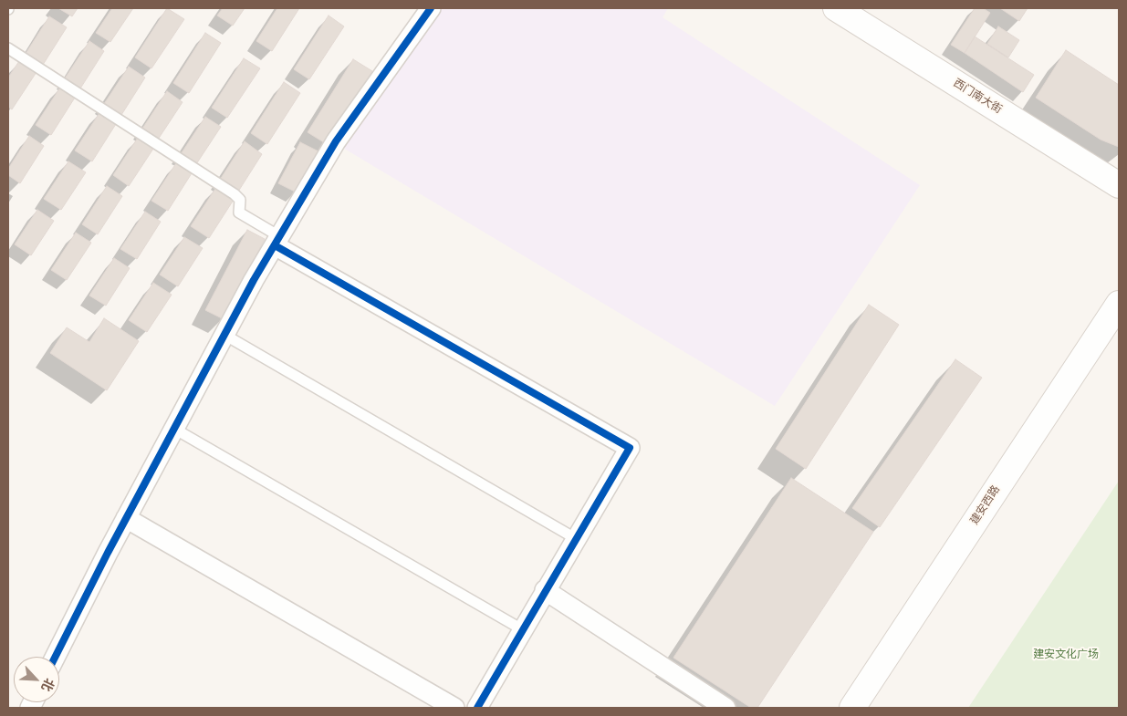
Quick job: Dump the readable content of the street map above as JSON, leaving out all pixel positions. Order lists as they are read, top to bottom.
{
  "streets": {
    "main road": ["西门南大街", "建安西路"]
  },
  "parks": ["建安文化广场"],
  "north": "bottom right"
}
